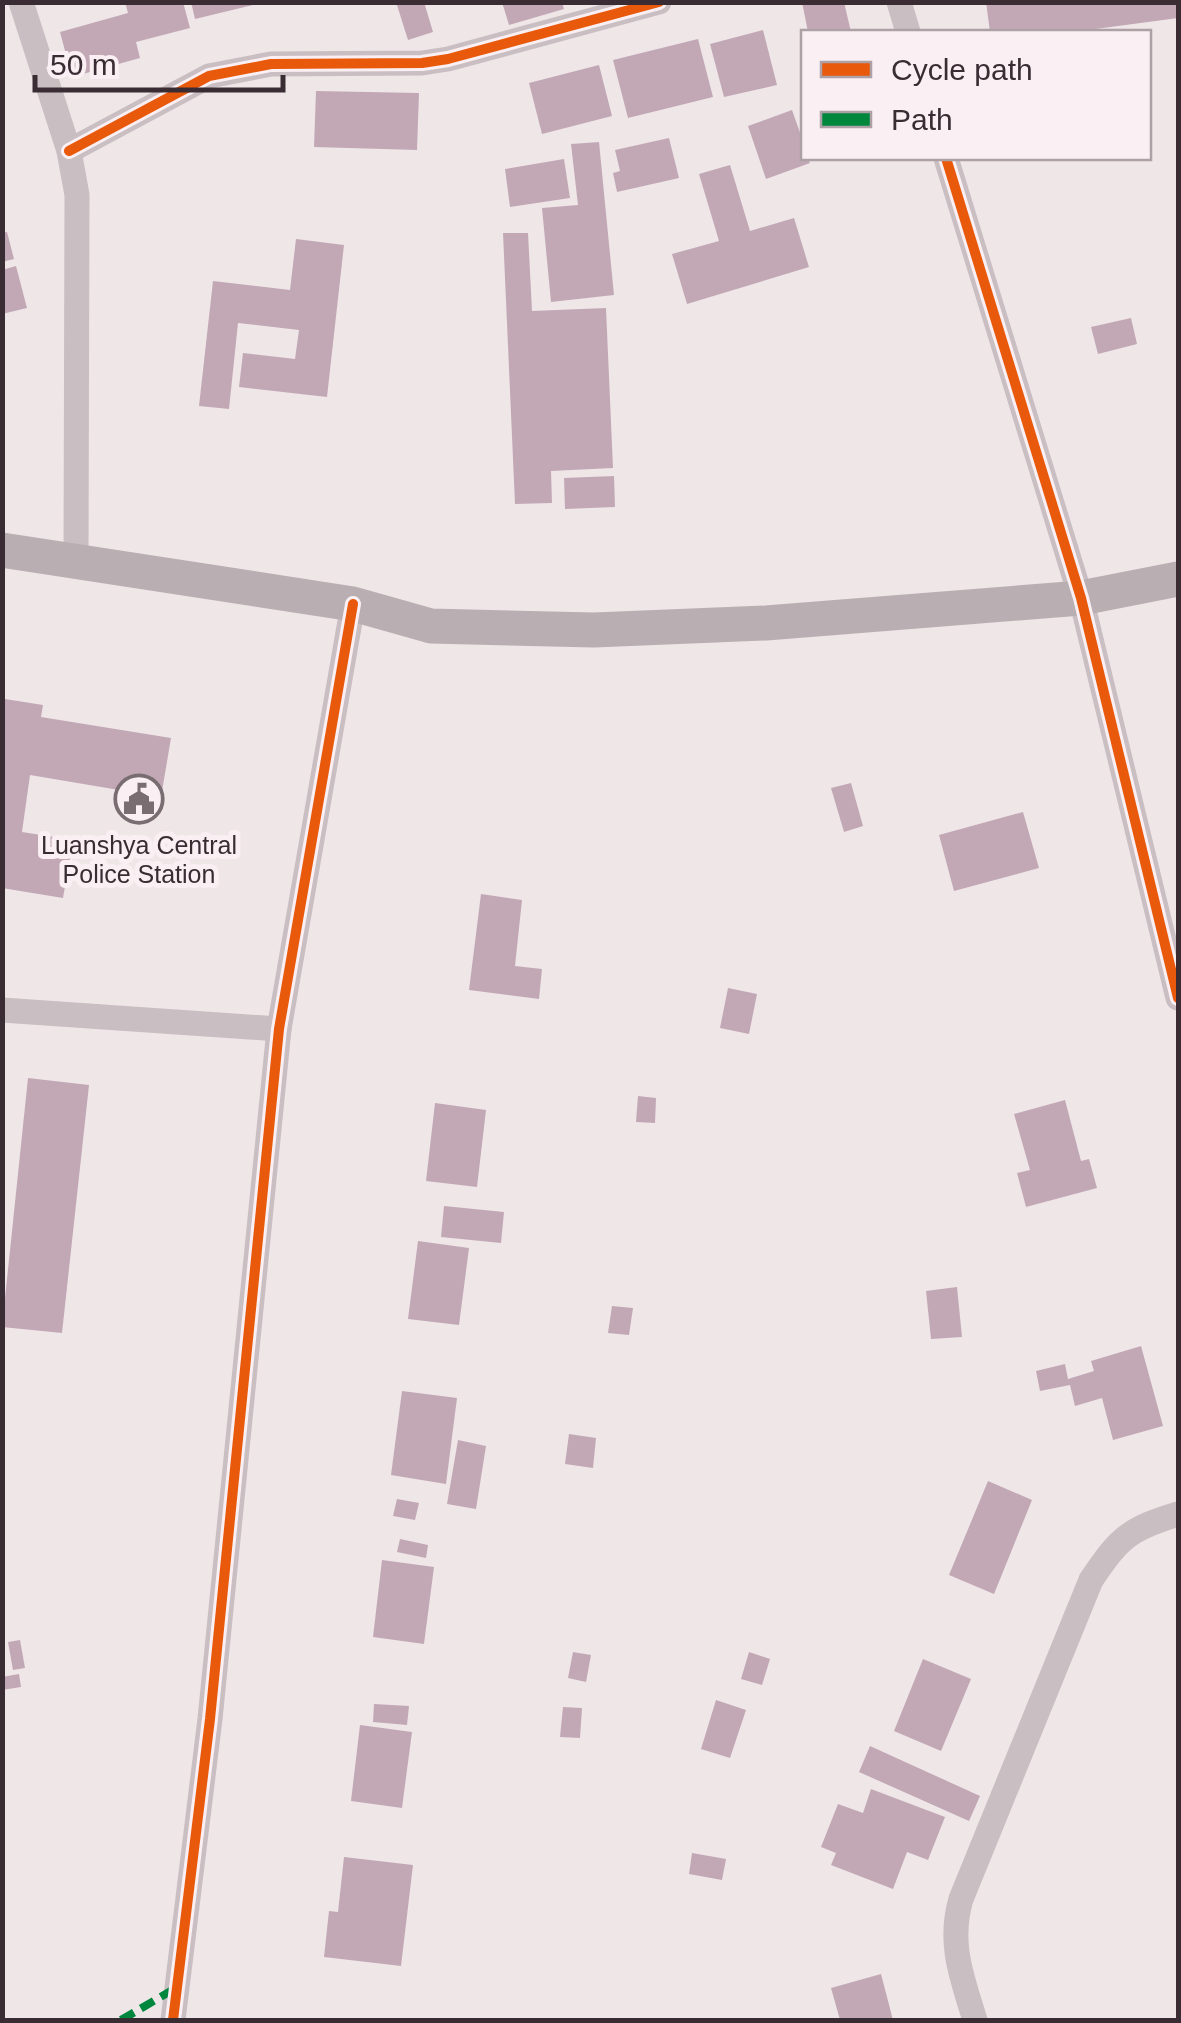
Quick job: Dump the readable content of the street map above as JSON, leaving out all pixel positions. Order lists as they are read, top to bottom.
{
  "places": {
    "public building": ["Luanshya Central Police Station"]
  },
  "legend": ["Cycle path", "Path"],
  "scale_bar": "50 m"
}
